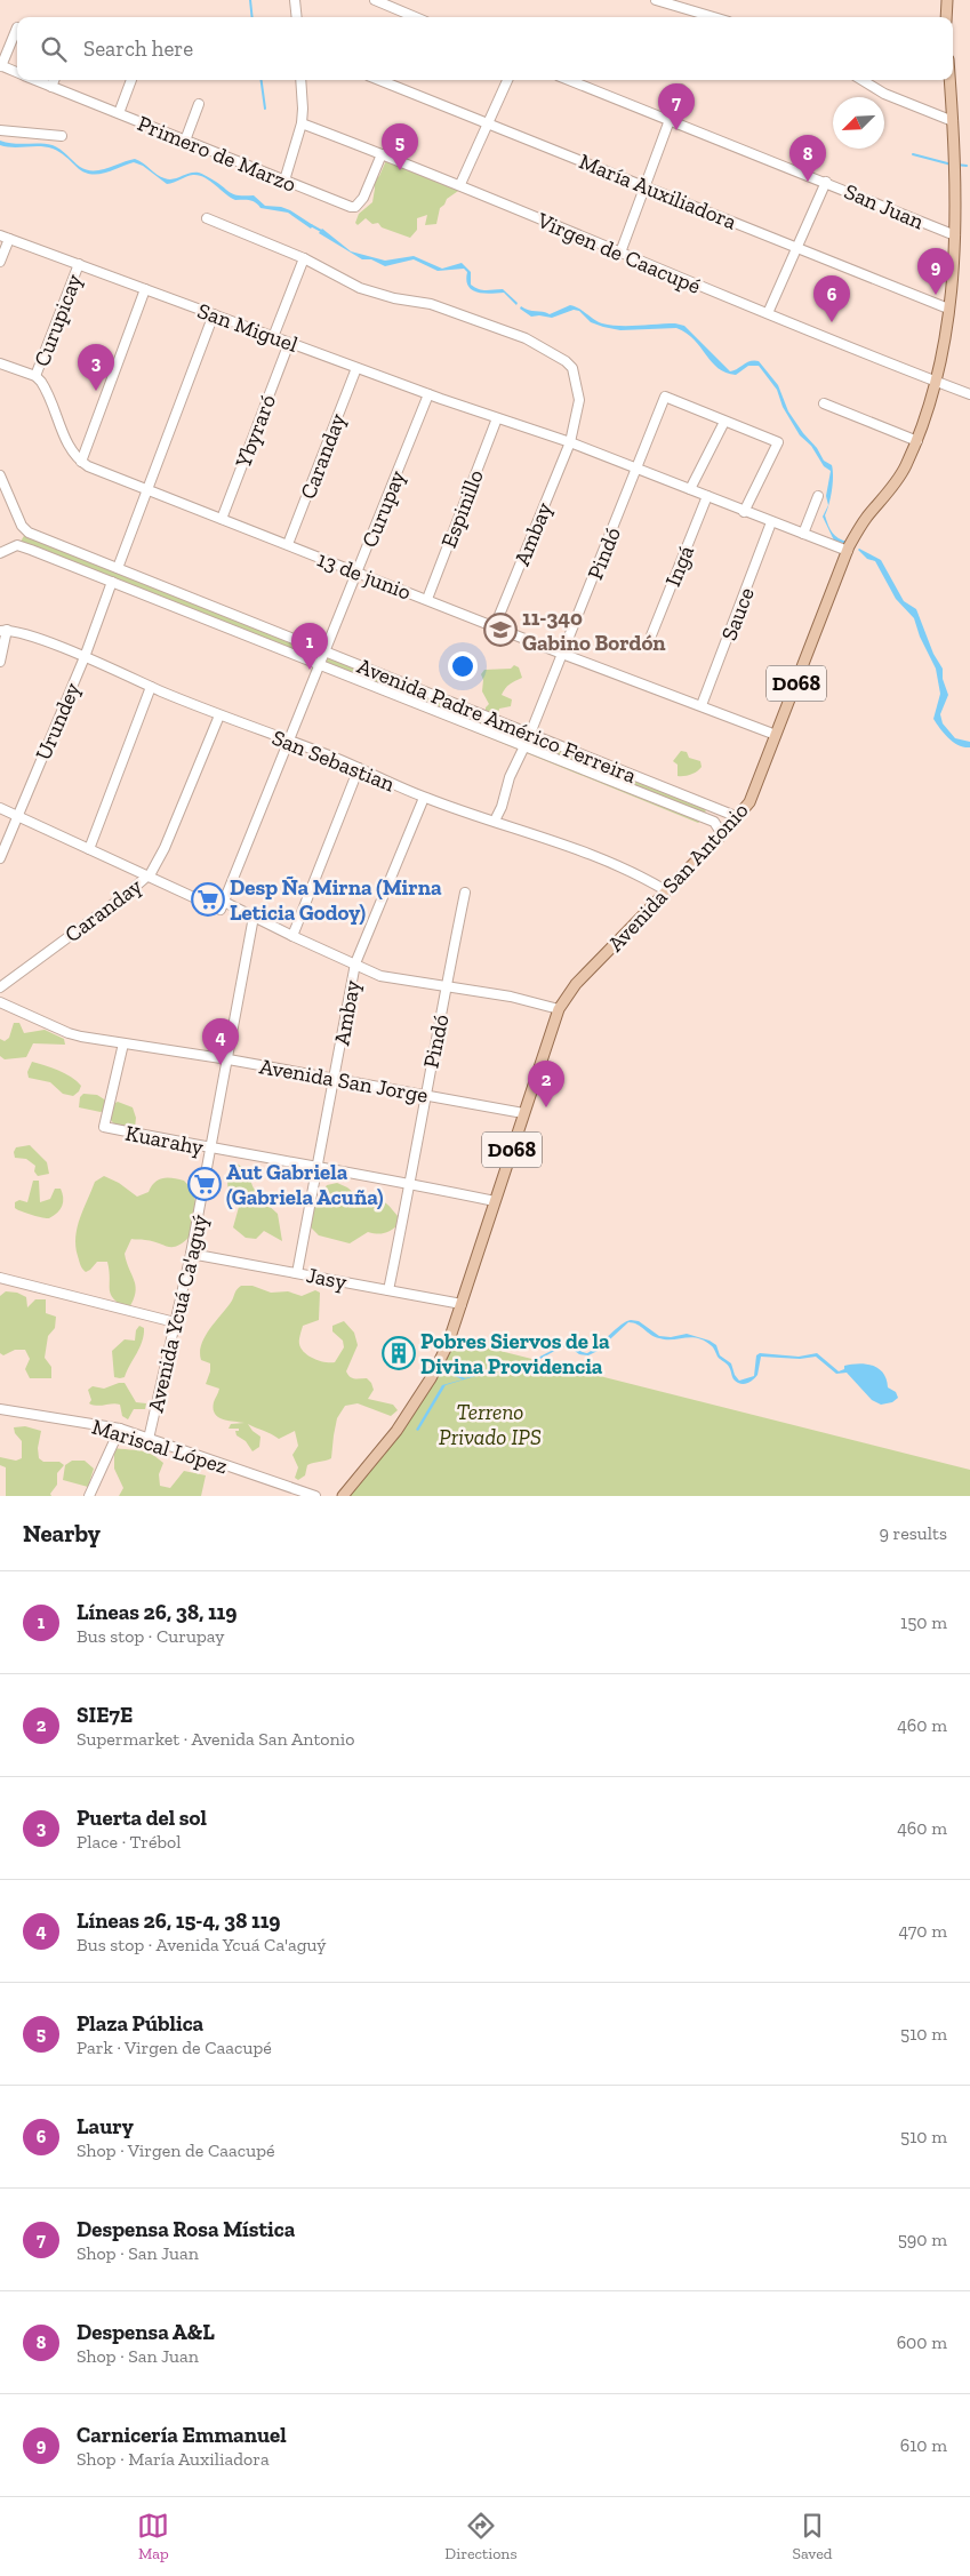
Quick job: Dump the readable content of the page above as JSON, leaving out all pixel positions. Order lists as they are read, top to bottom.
{
  "streets": {
    "main road": ["D068", "Avenida San Antonio"],
    "street": [
      "Primero de Marzo",
      "María Auxiliadora",
      "San Juan",
      "Virgen de Caacupé",
      "Curupicay",
      "San Miguel",
      "Ybyraró",
      "Caranday",
      "Curupay",
      "Espinillo",
      "Ambay",
      "Pindó",
      "Ingá",
      "13 de junio",
      "Sauce",
      "Avenida Padre Américo Ferreira",
      "Urundey",
      "San Sebastian",
      "Avenida San Jorge",
      "Kuarahy",
      "Jasy",
      "Avenida Ycuá Ca'aguý",
      "Mariscal López"
    ]
  },
  "crossings": [
    ["Primero de Marzo", "Virgen de Caacupé"],
    ["María Auxiliadora", "Avenida San Antonio"],
    ["San Juan", "Avenida San Antonio"],
    ["Virgen de Caacupé", "Avenida San Antonio"],
    ["Curupicay", "San Miguel"],
    ["San Miguel", "Ybyraró"],
    ["San Miguel", "Caranday"],
    ["San Miguel", "Curupay"],
    ["San Miguel", "Espinillo"],
    ["San Miguel", "Ambay"],
    ["San Miguel", "Pindó"],
    ["San Miguel", "Ingá"],
    ["San Miguel", "Sauce"],
    ["San Miguel", "Avenida San Antonio"],
    ["Ybyraró", "13 de junio"],
    ["Caranday", "13 de junio"],
    ["Caranday", "San Sebastian"],
    ["Curupay", "13 de junio"],
    ["Curupay", "Avenida Padre Américo Ferreira"],
    ["Curupay", "San Sebastian"],
    ["Espinillo", "13 de junio"],
    ["Ambay", "13 de junio"],
    ["Ambay", "San Sebastian"],
    ["Ambay", "Avenida San Jorge"],
    ["Ambay", "Kuarahy"],
    ["Ambay", "Jasy"],
    ["Pindó", "13 de junio"],
    ["Pindó", "Avenida Padre Américo Ferreira"],
    ["Pindó", "Avenida San Jorge"],
    ["Pindó", "Kuarahy"],
    ["Pindó", "Jasy"],
    ["13 de junio", "Sauce"],
    ["13 de junio", "Avenida San Antonio"],
    ["Avenida Padre Américo Ferreira", "Urundey"],
    ["Avenida Padre Américo Ferreira", "Avenida San Antonio"],
    ["Urundey", "San Sebastian"],
    ["San Sebastian", "Avenida San Antonio"],
    ["Avenida San Antonio", "Avenida San Jorge"],
    ["Avenida San Antonio", "Kuarahy"],
    ["Avenida San Antonio", "Jasy"],
    ["Avenida San Jorge", "Kuarahy"],
    ["Avenida San Jorge", "Avenida Ycuá Ca'aguý"],
    ["Kuarahy", "Avenida Ycuá Ca'aguý"],
    ["Jasy", "Avenida Ycuá Ca'aguý"],
    ["Avenida Ycuá Ca'aguý", "Mariscal López"]
  ],
  "parks": ["Terreno Privado IPS"],
  "places": {
    "school or university": ["11-340 Gabino Bordón"],
    "supermarket": ["Desp Ña Mirna (Mirna Leticia Godoy)", "Aut Gabriela (Gabriela Acuña)"],
    "building": ["Pobres Siervos de la Divina Providencia"]
  },
  "north": "bottom left",
  "page": {
    "search": "Search here",
    "pins": [
      "7",
      "5",
      "8",
      "9",
      "6",
      "3",
      "1",
      "4",
      "2"
    ],
    "heading": ["Nearby", "9 results"],
    "list": [
      {
        "mark": "1",
        "name": "Líneas 26, 38, 119",
        "note": "Bus stop · Curupay",
        "value": "150 m"
      },
      {
        "mark": "2",
        "name": "SIE7E",
        "note": "Supermarket · Avenida San Antonio",
        "value": "460 m"
      },
      {
        "mark": "3",
        "name": "Puerta del sol",
        "note": "Place · Trébol",
        "value": "460 m"
      },
      {
        "mark": "4",
        "name": "Líneas 26, 15-4, 38 119",
        "note": "Bus stop · Avenida Ycuá Ca'aguý",
        "value": "470 m"
      },
      {
        "mark": "5",
        "name": "Plaza Pública",
        "note": "Park · Virgen de Caacupé",
        "value": "510 m"
      },
      {
        "mark": "6",
        "name": "Laury",
        "note": "Shop · Virgen de Caacupé",
        "value": "510 m"
      },
      {
        "mark": "7",
        "name": "Despensa Rosa Mística",
        "note": "Shop · San Juan",
        "value": "590 m"
      },
      {
        "mark": "8",
        "name": "Despensa A&L",
        "note": "Shop · San Juan",
        "value": "600 m"
      },
      {
        "mark": "9",
        "name": "Carnicería Emmanuel",
        "note": "Shop · María Auxiliadora",
        "value": "610 m"
      }
    ],
    "nav": ["Map", "Directions", "Saved"]
  }
}
